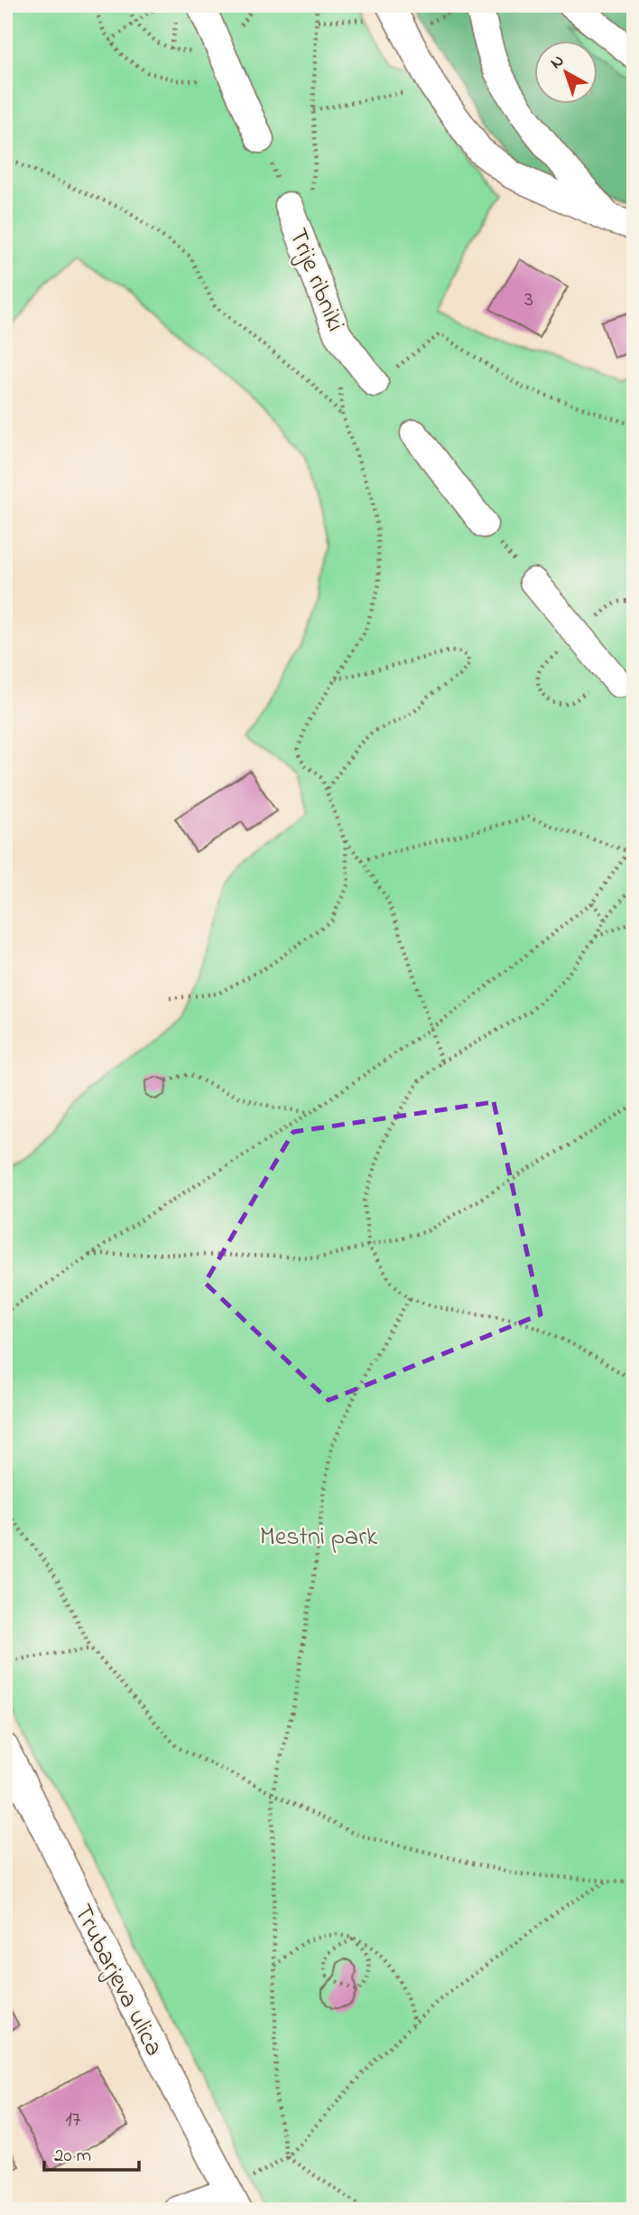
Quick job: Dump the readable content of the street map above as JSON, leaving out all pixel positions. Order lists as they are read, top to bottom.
{
  "streets": {
    "street": ["Trije ribniki", "Trubarjeva ulica"]
  },
  "parks": ["Mestni park"],
  "house_numbers": ["3", "17"],
  "scale_bar": "20 m",
  "north": "top left"
}
